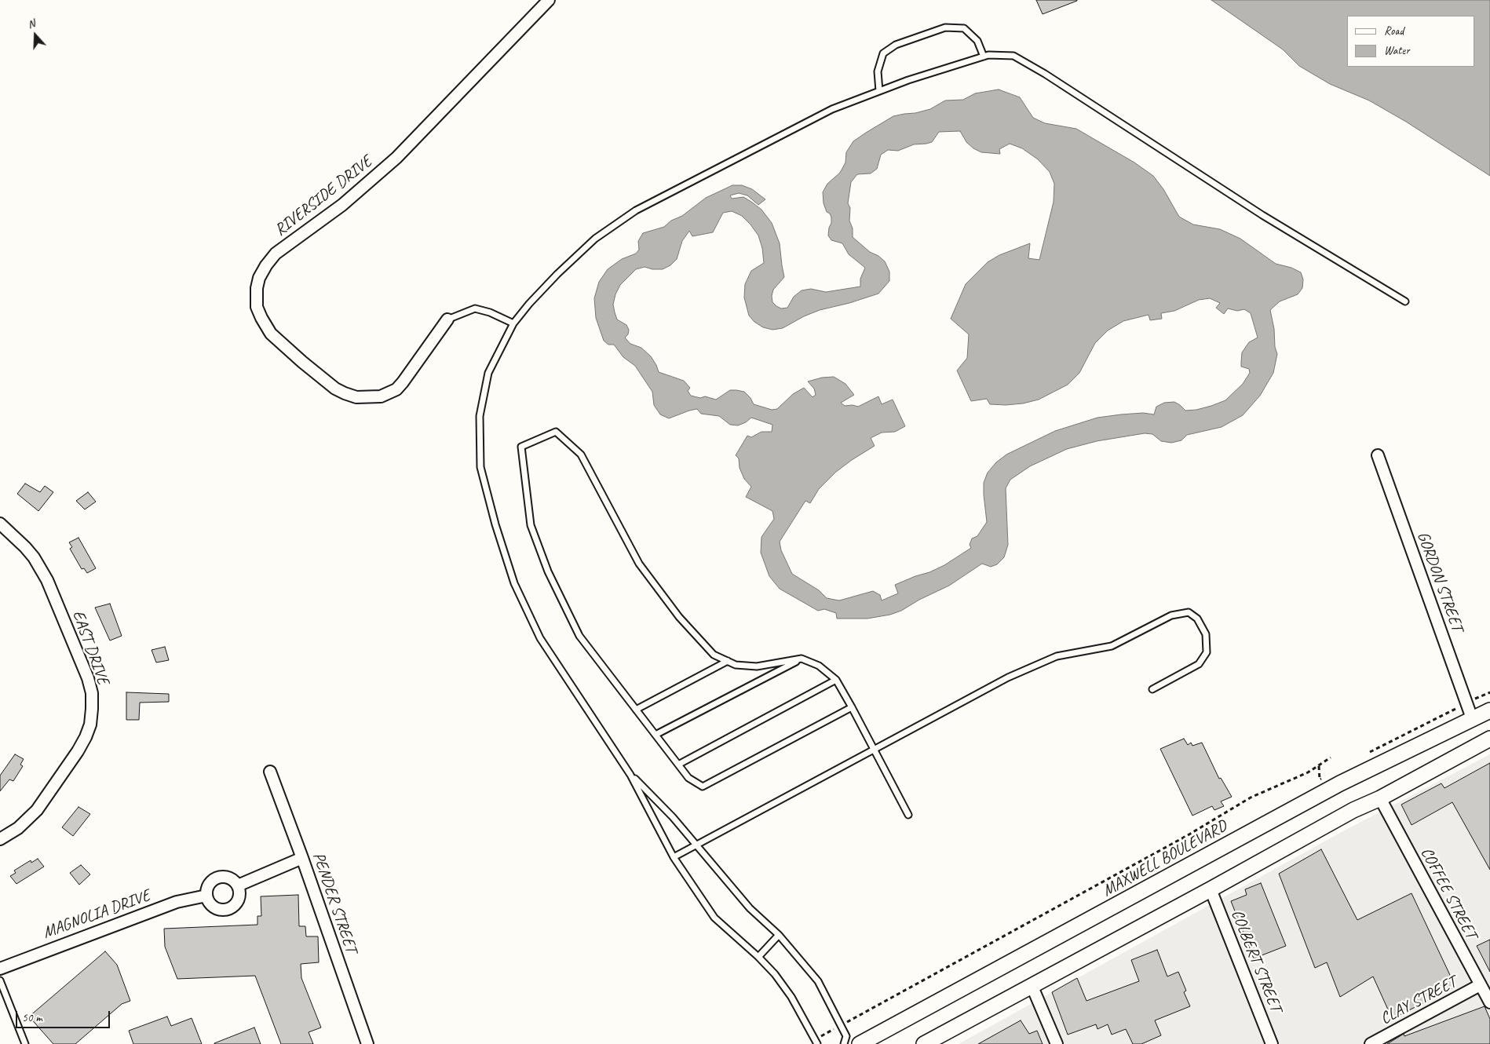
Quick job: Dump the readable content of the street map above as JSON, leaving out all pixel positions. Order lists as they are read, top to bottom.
{
  "streets": {
    "main road": ["MAXWELL BOULEVARD"],
    "street": [
      "RIVERSIDE DRIVE",
      "GORDON STREET",
      "EAST DRIVE",
      "COFFEE STREET",
      "PENDER STREET",
      "MAGNOLIA DRIVE",
      "COLBERT STREET",
      "CLAY STREET"
    ]
  },
  "crossings": [
    ["GORDON STREET", "MAXWELL BOULEVARD"],
    ["COFFEE STREET", "CLAY STREET"]
  ],
  "legend": ["Road", "Water"],
  "scale_bar": "50 m",
  "north": "top"
}
